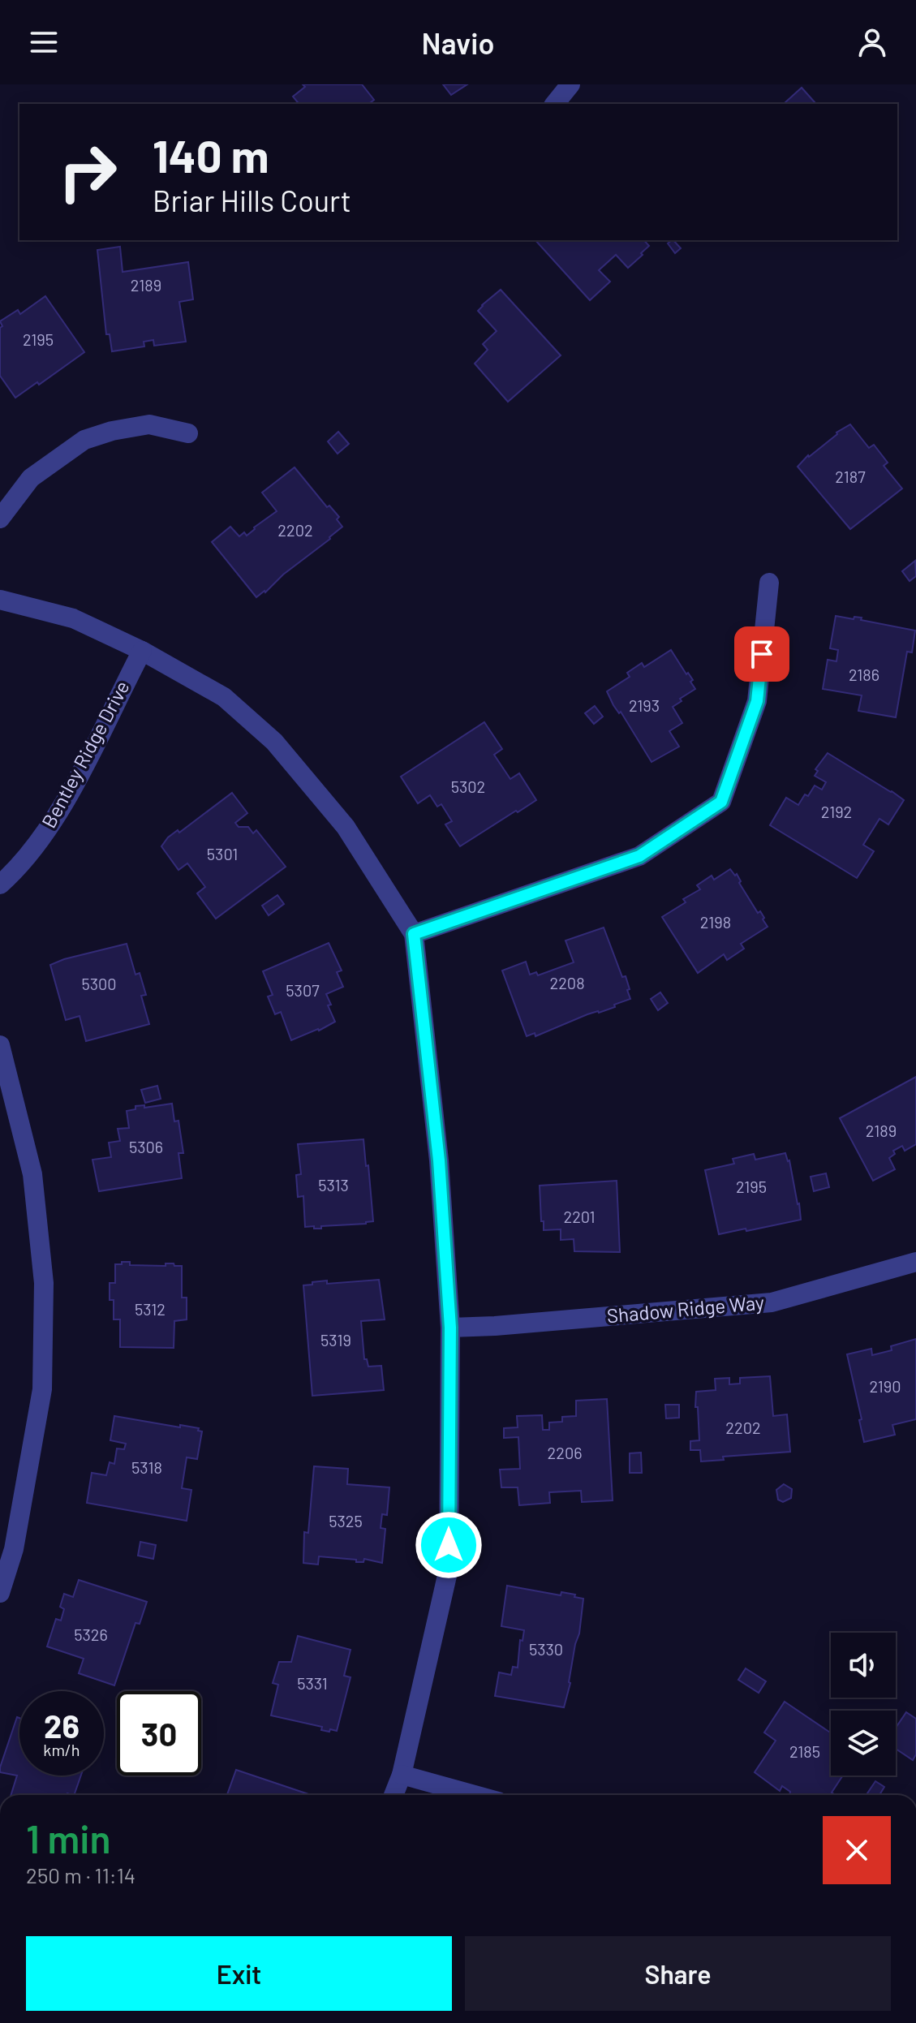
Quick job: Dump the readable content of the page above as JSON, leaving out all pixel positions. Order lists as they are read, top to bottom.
{
  "streets": {
    "street": ["Bentley Ridge Drive", "Shadow Ridge Way"]
  },
  "house_numbers": [
    "2189",
    "2195",
    "2187",
    "2202",
    "2186",
    "2193",
    "5302",
    "2192",
    "5301",
    "2198",
    "2208",
    "5300",
    "5307",
    "2189",
    "5306",
    "5313",
    "2195",
    "2201",
    "5312",
    "5319",
    "2190",
    "2202",
    "2206",
    "5318",
    "5325",
    "5326",
    "5330",
    "5331",
    "2185"
  ],
  "page": {
    "header": "Navio",
    "turn": ["140 m", "Briar Hills Court"],
    "speed": "26 km/h",
    "limit": "30",
    "heading": ["1 min", "250 m · 11:14"],
    "buttons": ["Exit", "Share"]
  }
}
